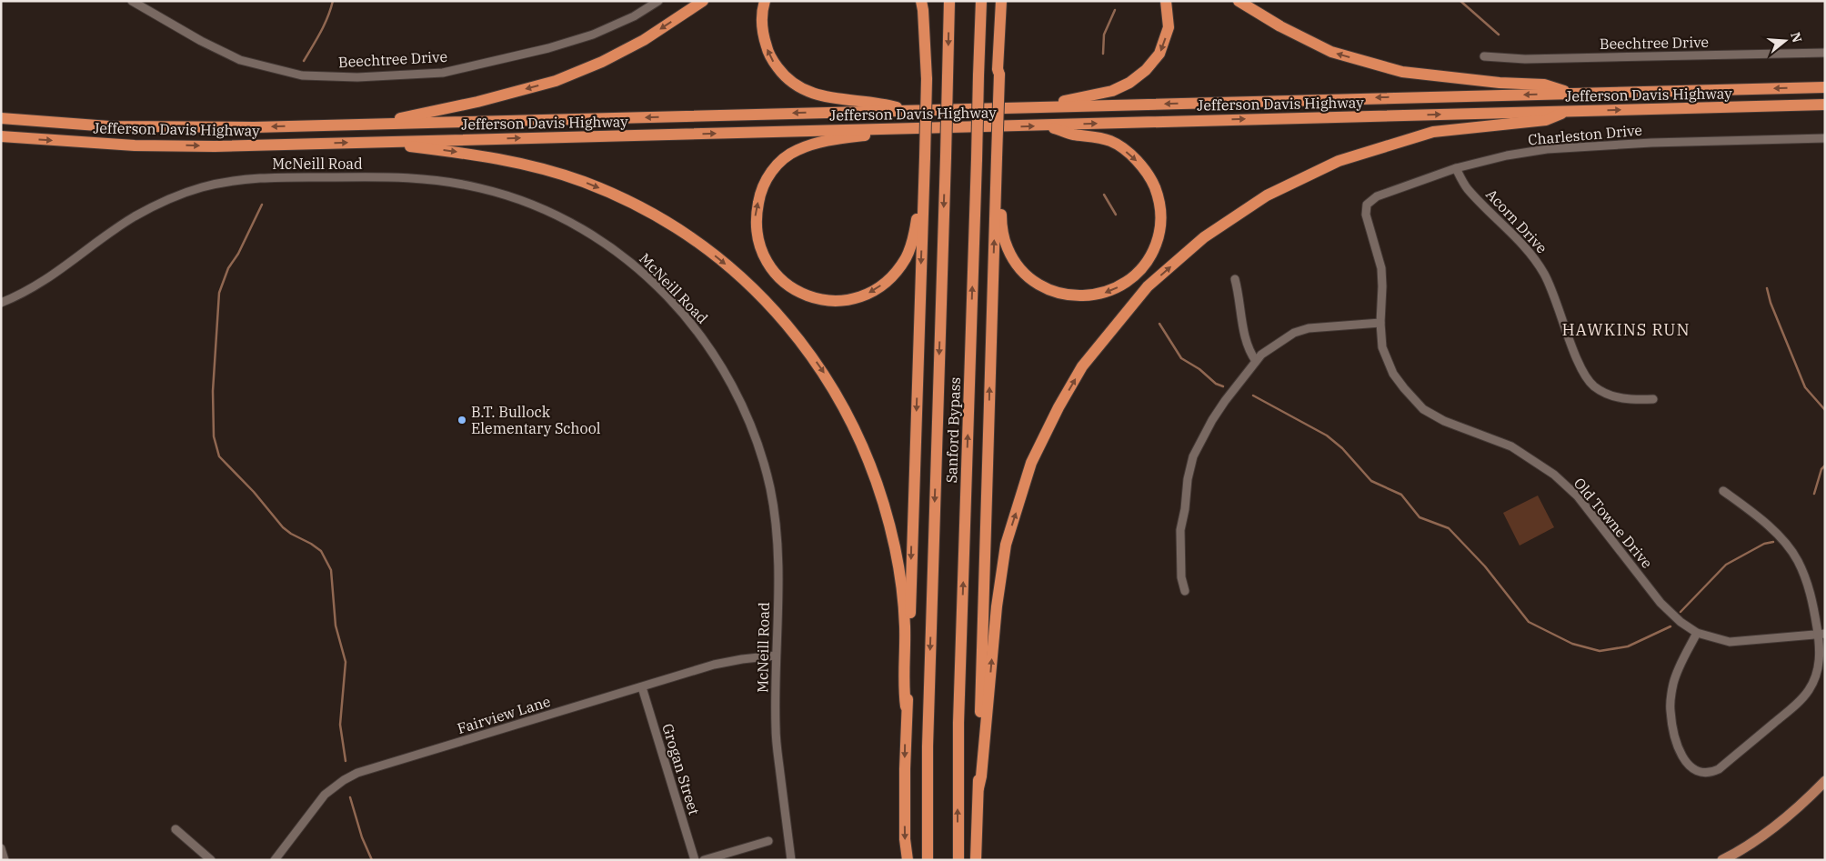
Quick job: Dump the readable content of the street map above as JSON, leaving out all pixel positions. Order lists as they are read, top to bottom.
{
  "streets": {
    "highway": ["Jefferson Davis Highway", "Sanford Bypass"],
    "street": [
      "Beechtree Drive",
      "Charleston Drive",
      "McNeill Road",
      "Acorn Drive",
      "Old Towne Drive",
      "Fairview Lane",
      "Grogan Street"
    ]
  },
  "crossings": [
    ["Charleston Drive", "Acorn Drive"],
    ["Charleston Drive", "Old Towne Drive"],
    ["McNeill Road", "Fairview Lane"],
    ["Fairview Lane", "Grogan Street"]
  ],
  "districts": ["HAWKINS RUN"],
  "places": ["B.T. Bullock Elementary School"],
  "north": "right"
}
